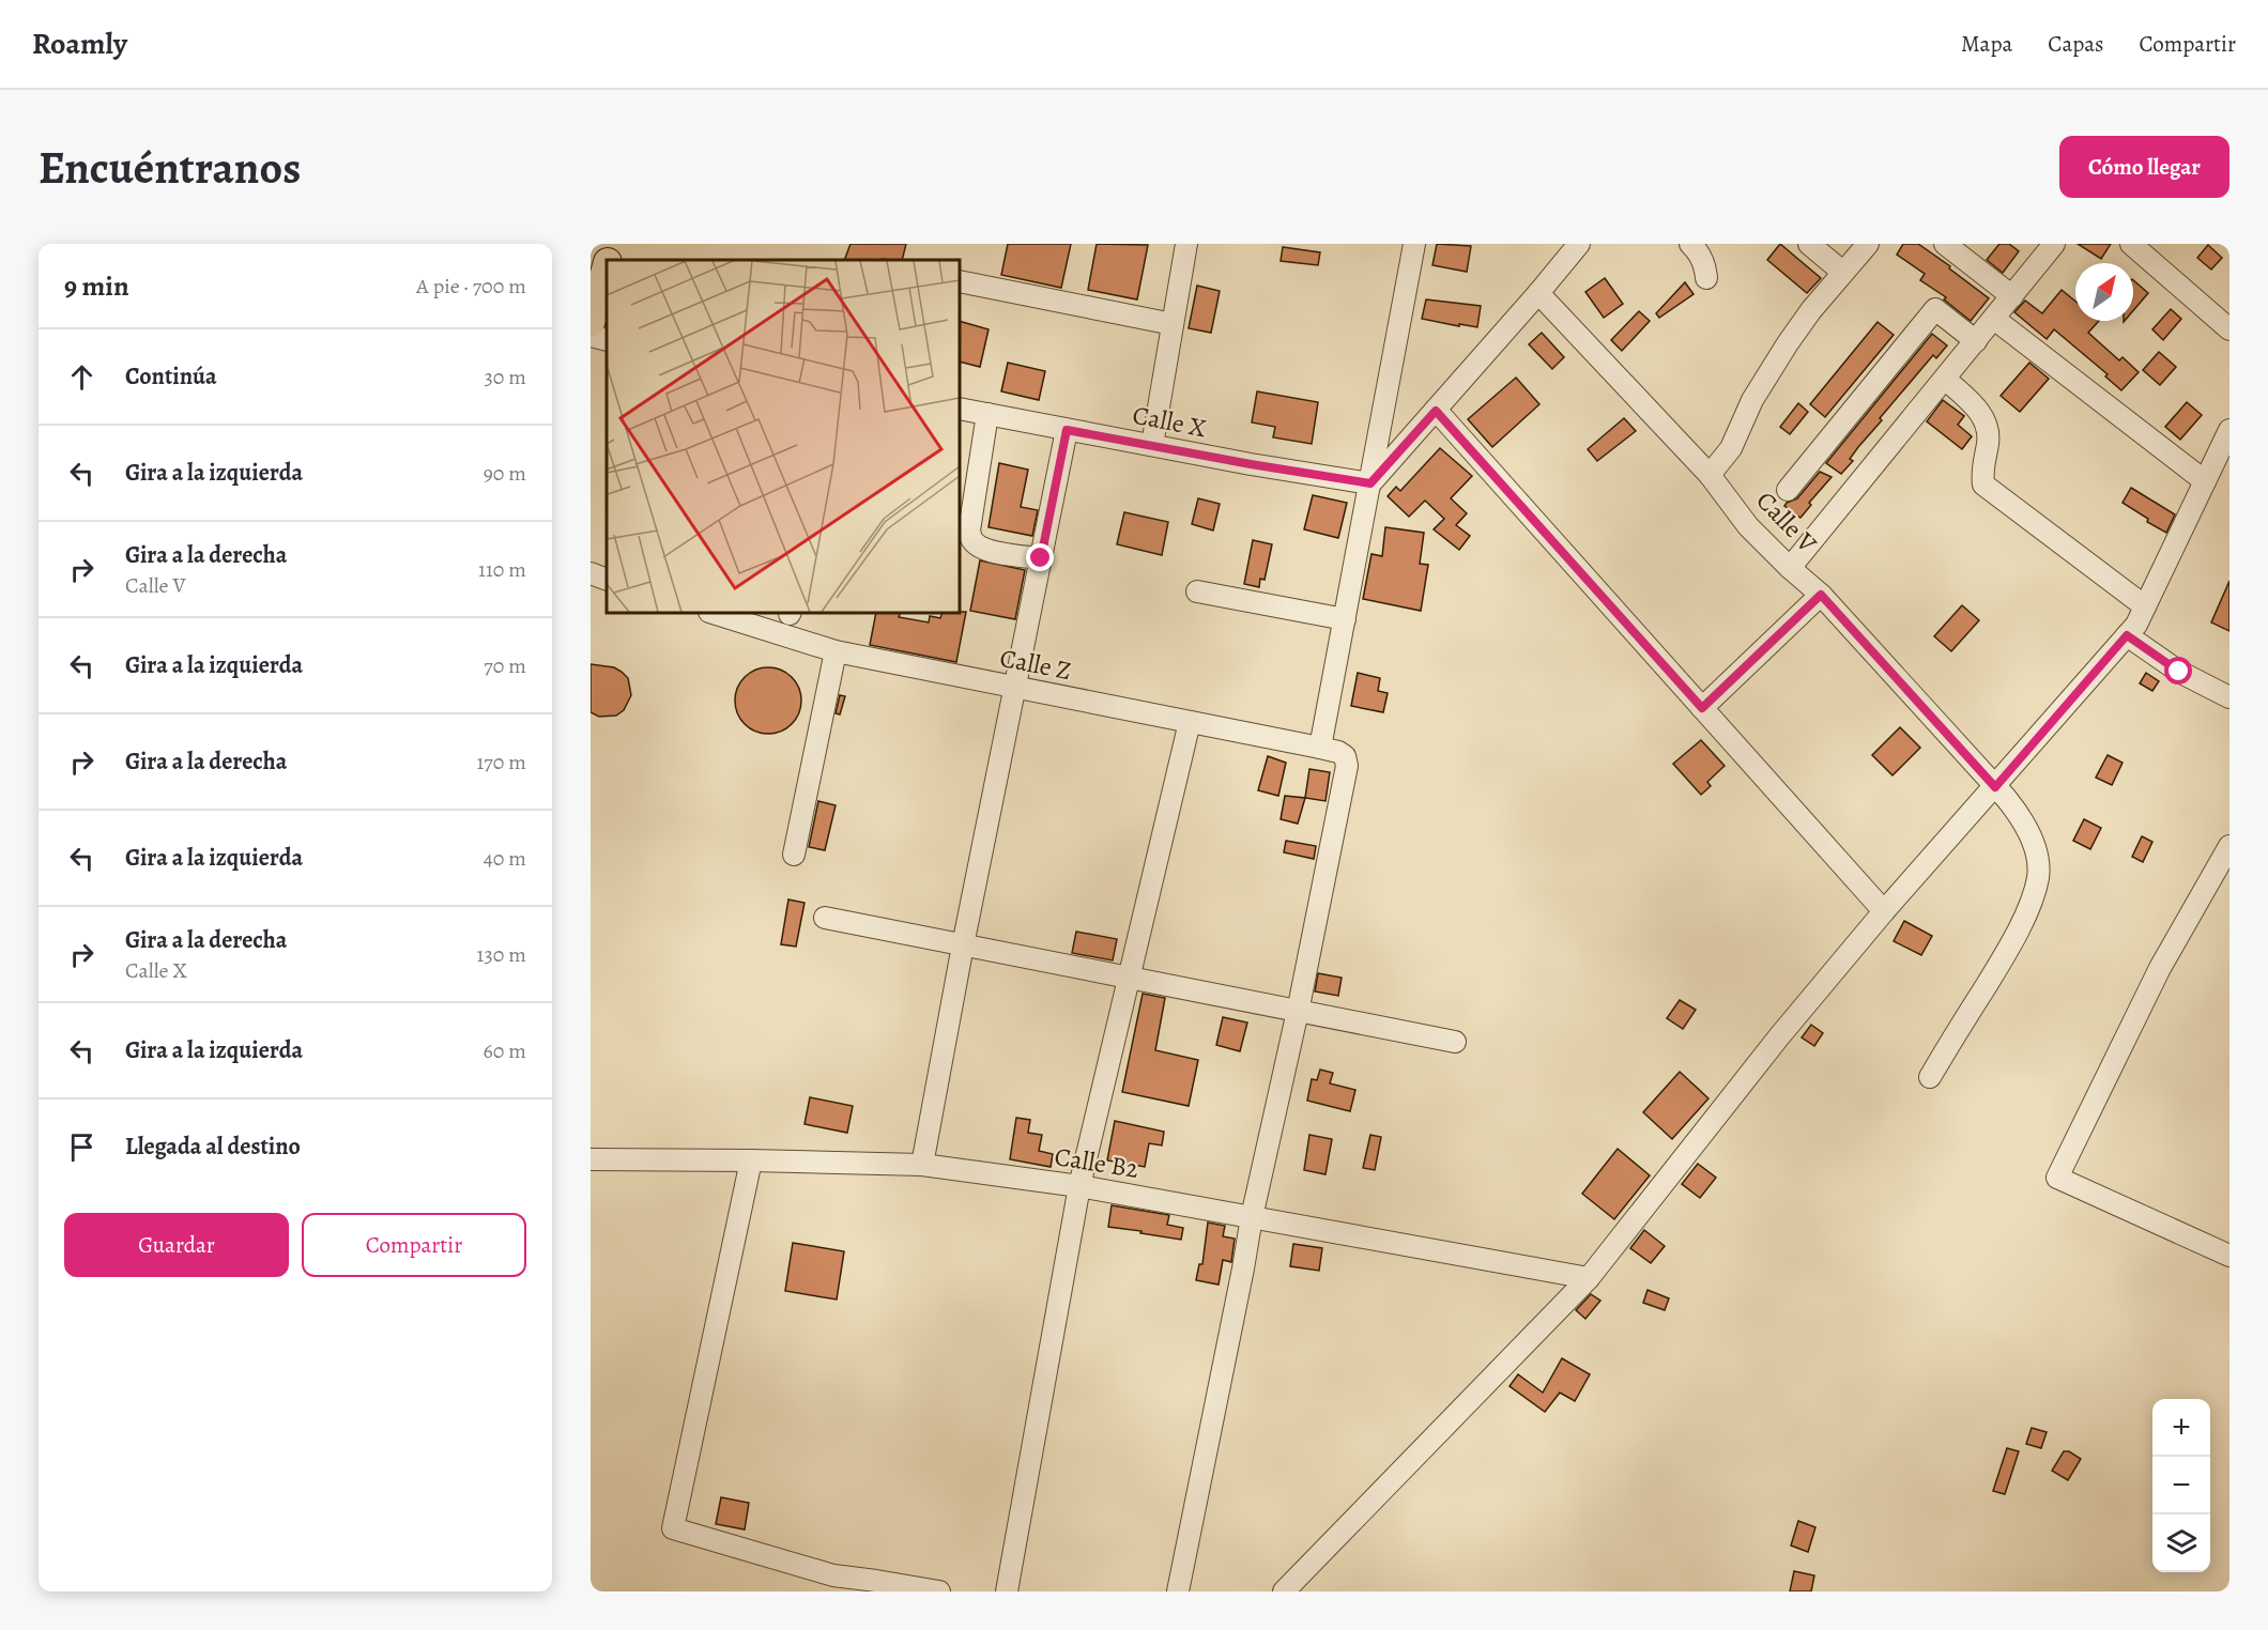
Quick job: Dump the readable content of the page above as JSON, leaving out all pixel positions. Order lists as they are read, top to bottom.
{
  "streets": {
    "street": [
      "Calle X",
      "Calle V",
      "Calle Z",
      "Calle B2"
    ]
  },
  "north": "top right",
  "page": {
    "header": "Roamly",
    "nav": ["Mapa", "Capas", "Compartir"],
    "buttons": [
      "Cómo llegar",
      ["Guardar", "Compartir"]
    ],
    "title": "Encuéntranos",
    "heading": ["9 min", "A pie · 700 m"],
    "list": [
      ["Continúa", "30 m"],
      ["Gira a la izquierda", "90 m"],
      ["Gira a la derecha", "Calle V", "110 m"],
      ["Gira a la izquierda", "70 m"],
      ["Gira a la derecha", "170 m"],
      ["Gira a la izquierda", "40 m"],
      ["Gira a la derecha", "Calle X", "130 m"],
      ["Gira a la izquierda", "60 m"],
      "Llegada al destino"
    ],
    "map_buttons": ["+", "−"]
  }
}
